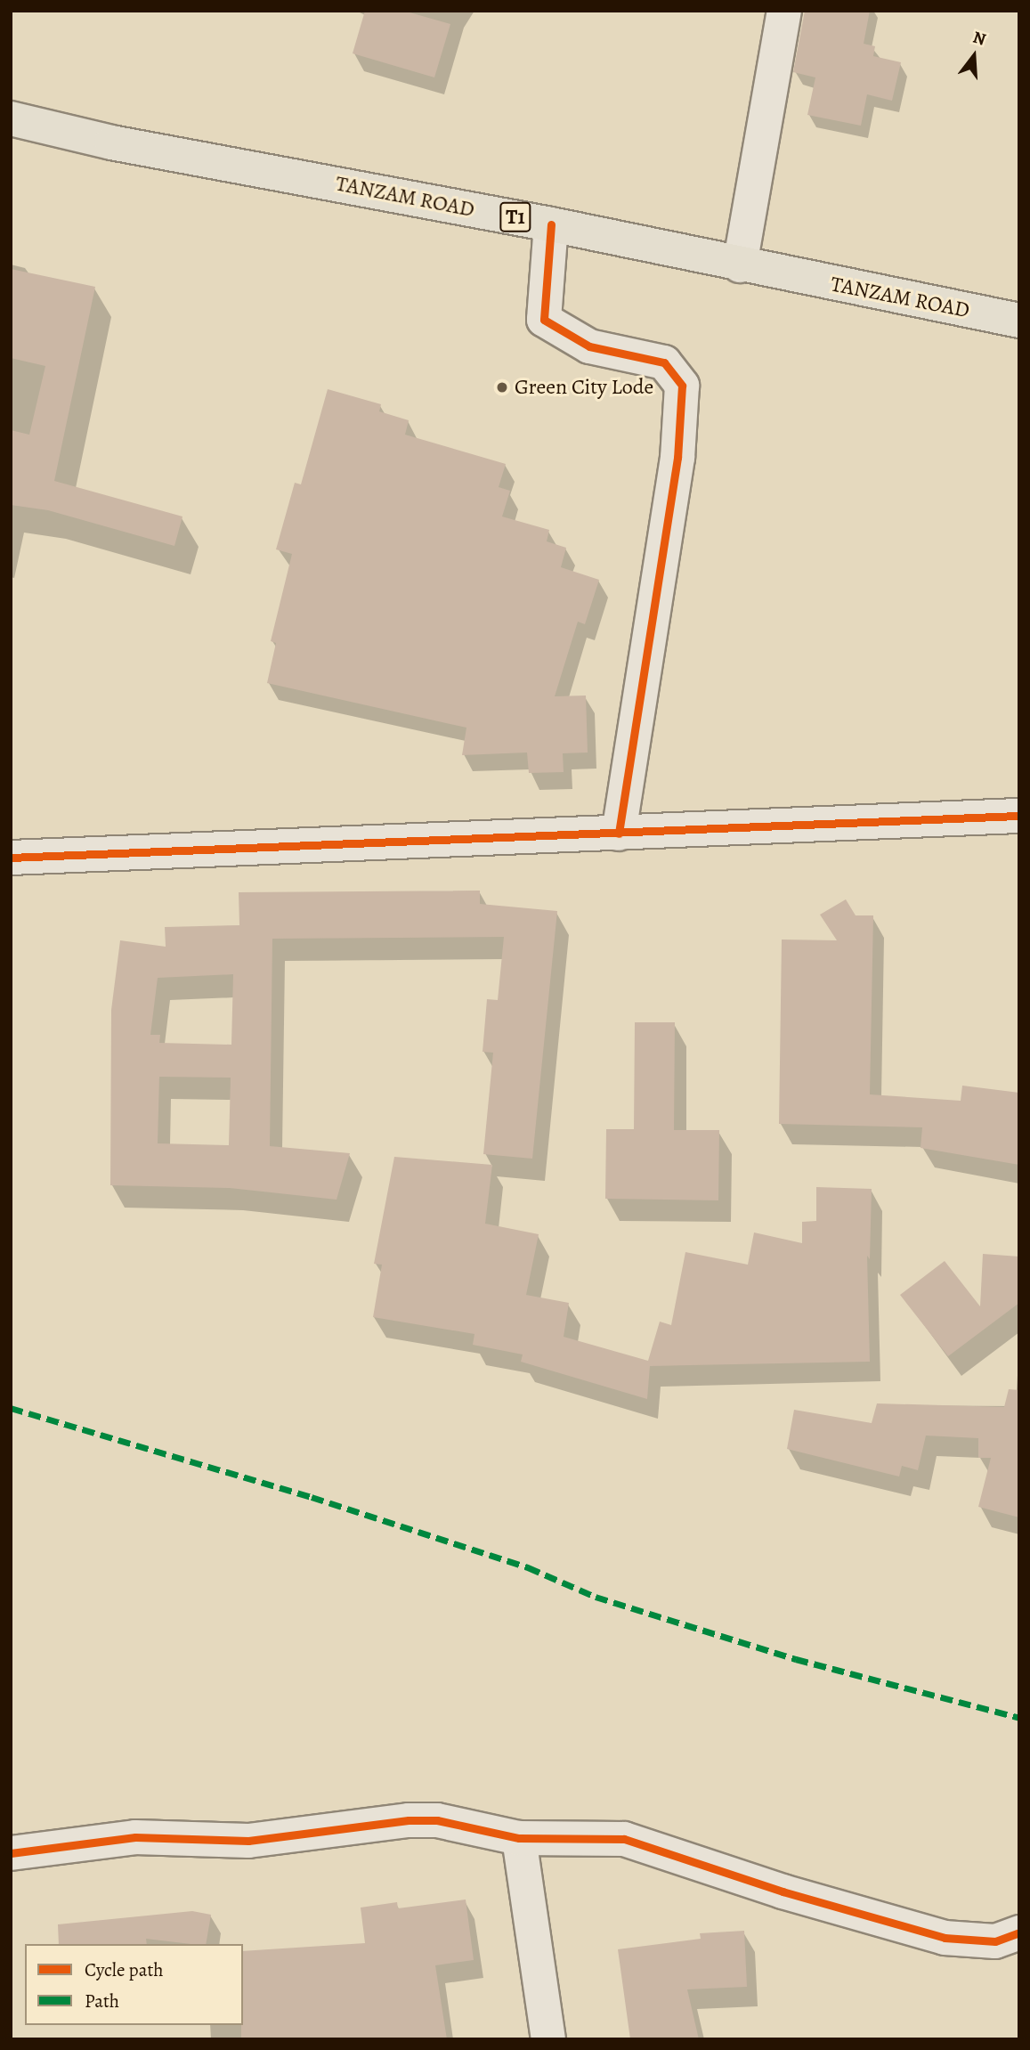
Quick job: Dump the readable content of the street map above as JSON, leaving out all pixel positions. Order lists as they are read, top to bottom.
{
  "streets": {
    "highway": ["TANZAM ROAD", "T1"]
  },
  "places": ["Green City Lode"],
  "legend": ["Cycle path", "Path"],
  "north": "top"
}
